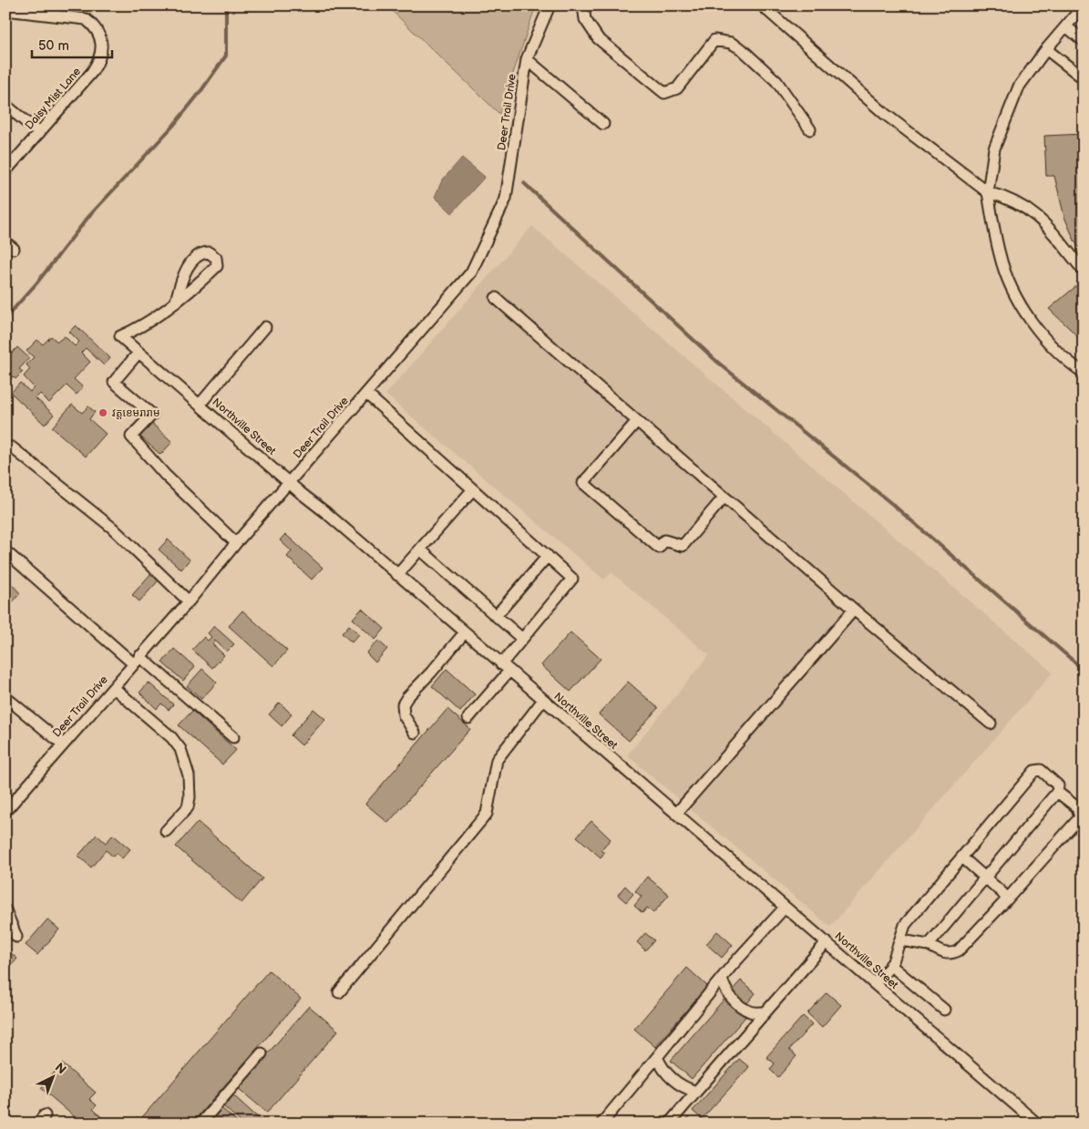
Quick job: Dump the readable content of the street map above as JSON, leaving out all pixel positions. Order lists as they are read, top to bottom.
{
  "streets": {
    "street": ["Daisy Mist Lane", "Deer Trail Drive", "Northville Street"]
  },
  "crossings": [
    ["Deer Trail Drive", "Northville Street"]
  ],
  "places": ["វត្តខេមរារាម"],
  "scale_bar": "50 m",
  "north": "top right"
}
